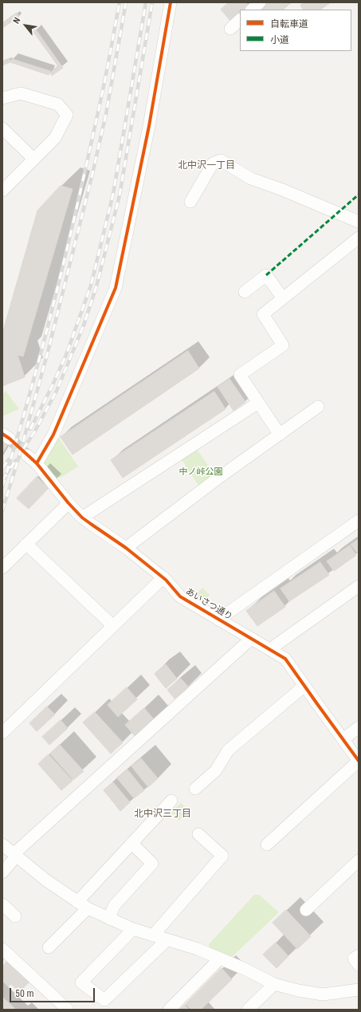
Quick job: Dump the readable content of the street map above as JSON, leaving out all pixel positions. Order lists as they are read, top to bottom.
{
  "streets": {
    "street": ["あいさつ通り"]
  },
  "districts": ["北中沢一丁目", "北中沢三丁目"],
  "parks": ["中ノ峠公園"],
  "legend": ["自転車道", "小道"],
  "scale_bar": "50 m",
  "north": "top left"
}
